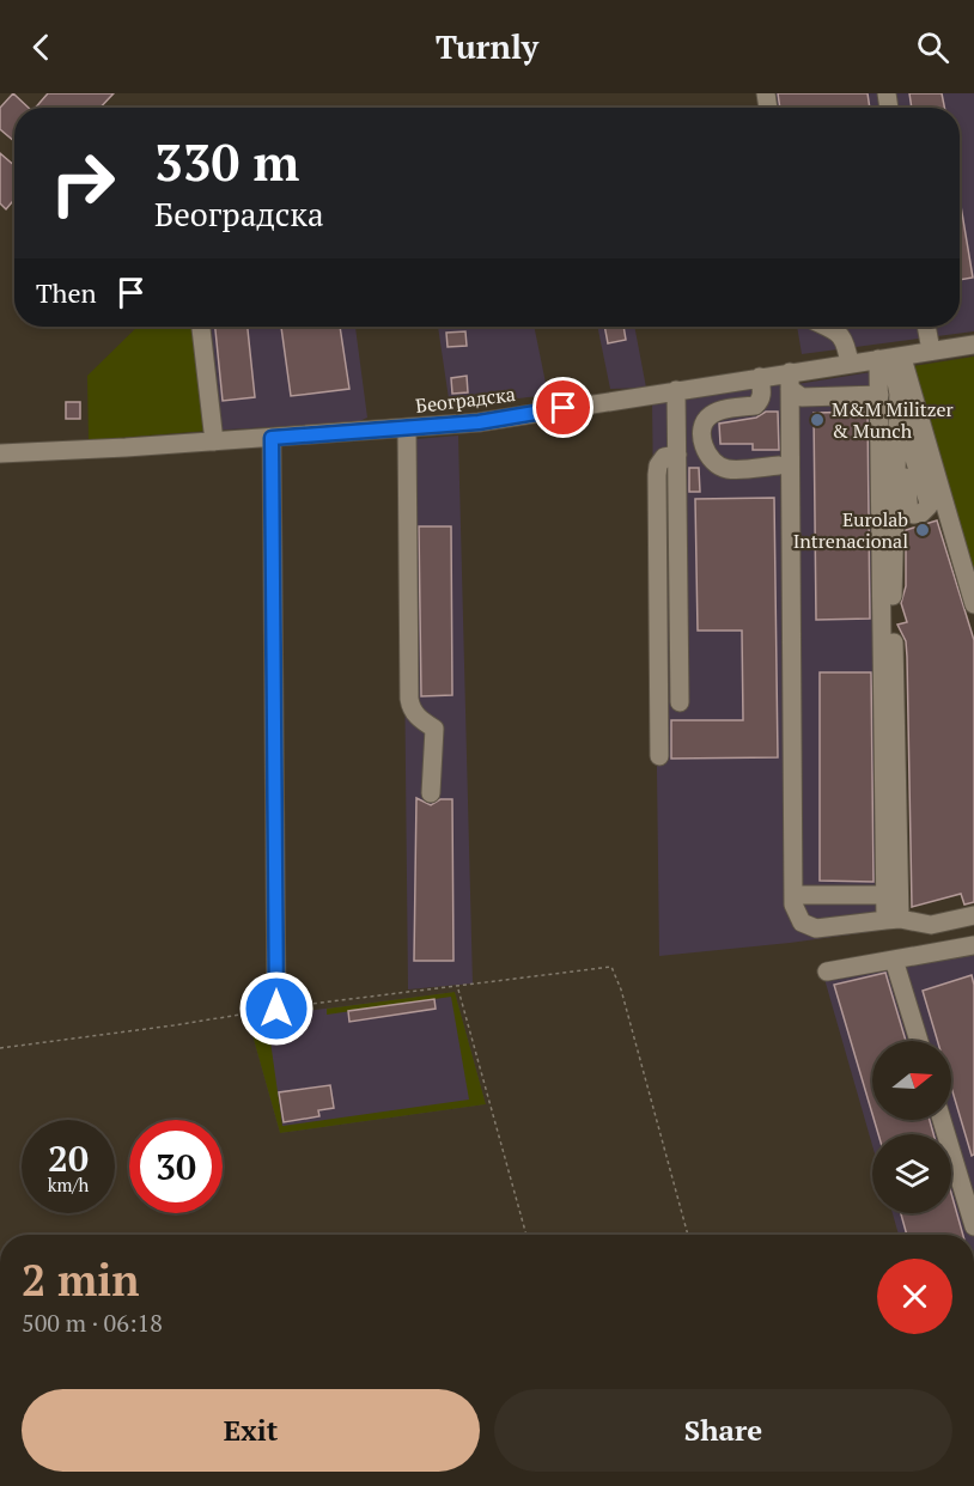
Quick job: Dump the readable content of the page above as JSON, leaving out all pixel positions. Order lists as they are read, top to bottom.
{
  "streets": {
    "street": ["Београдска"]
  },
  "places": ["M&M Militzer & Munch", "Eurolab Intrenacional"],
  "north": "right",
  "page": {
    "header": "Turnly",
    "turn": ["330 m", "Београдска"],
    "then": "Then",
    "speed": "20 km/h",
    "limit": "30",
    "heading": ["2 min", "500 m · 06:18"],
    "buttons": ["Exit", "Share"]
  }
}
